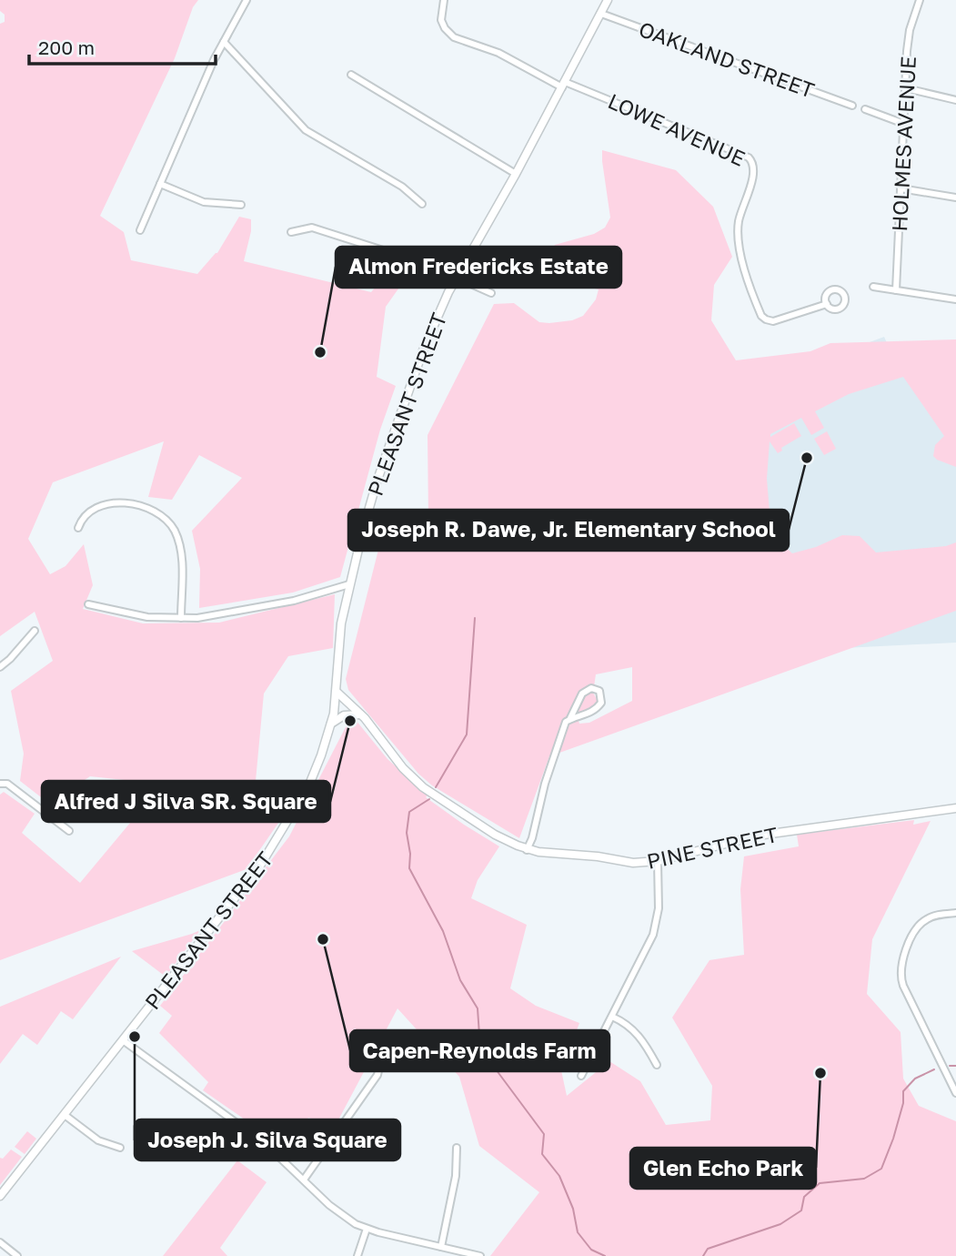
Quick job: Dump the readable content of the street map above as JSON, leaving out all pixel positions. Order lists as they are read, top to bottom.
{
  "streets": {
    "main road": ["PLEASANT STREET", "PINE STREET"],
    "street": ["OAKLAND STREET", "LOWE AVENUE", "HOLMES AVENUE"]
  },
  "crossings": [
    ["OAKLAND STREET", "PLEASANT STREET"],
    ["LOWE AVENUE", "PLEASANT STREET"],
    ["PLEASANT STREET", "PINE STREET"]
  ],
  "places": [
    "Almon Fredericks Estate",
    "Joseph R. Dawe, Jr. Elementary School",
    "Alfred J Silva SR. Square",
    "Capen-Reynolds Farm",
    "Joseph J. Silva Square",
    "Glen Echo Park"
  ],
  "scale_bar": "200 m"
}
